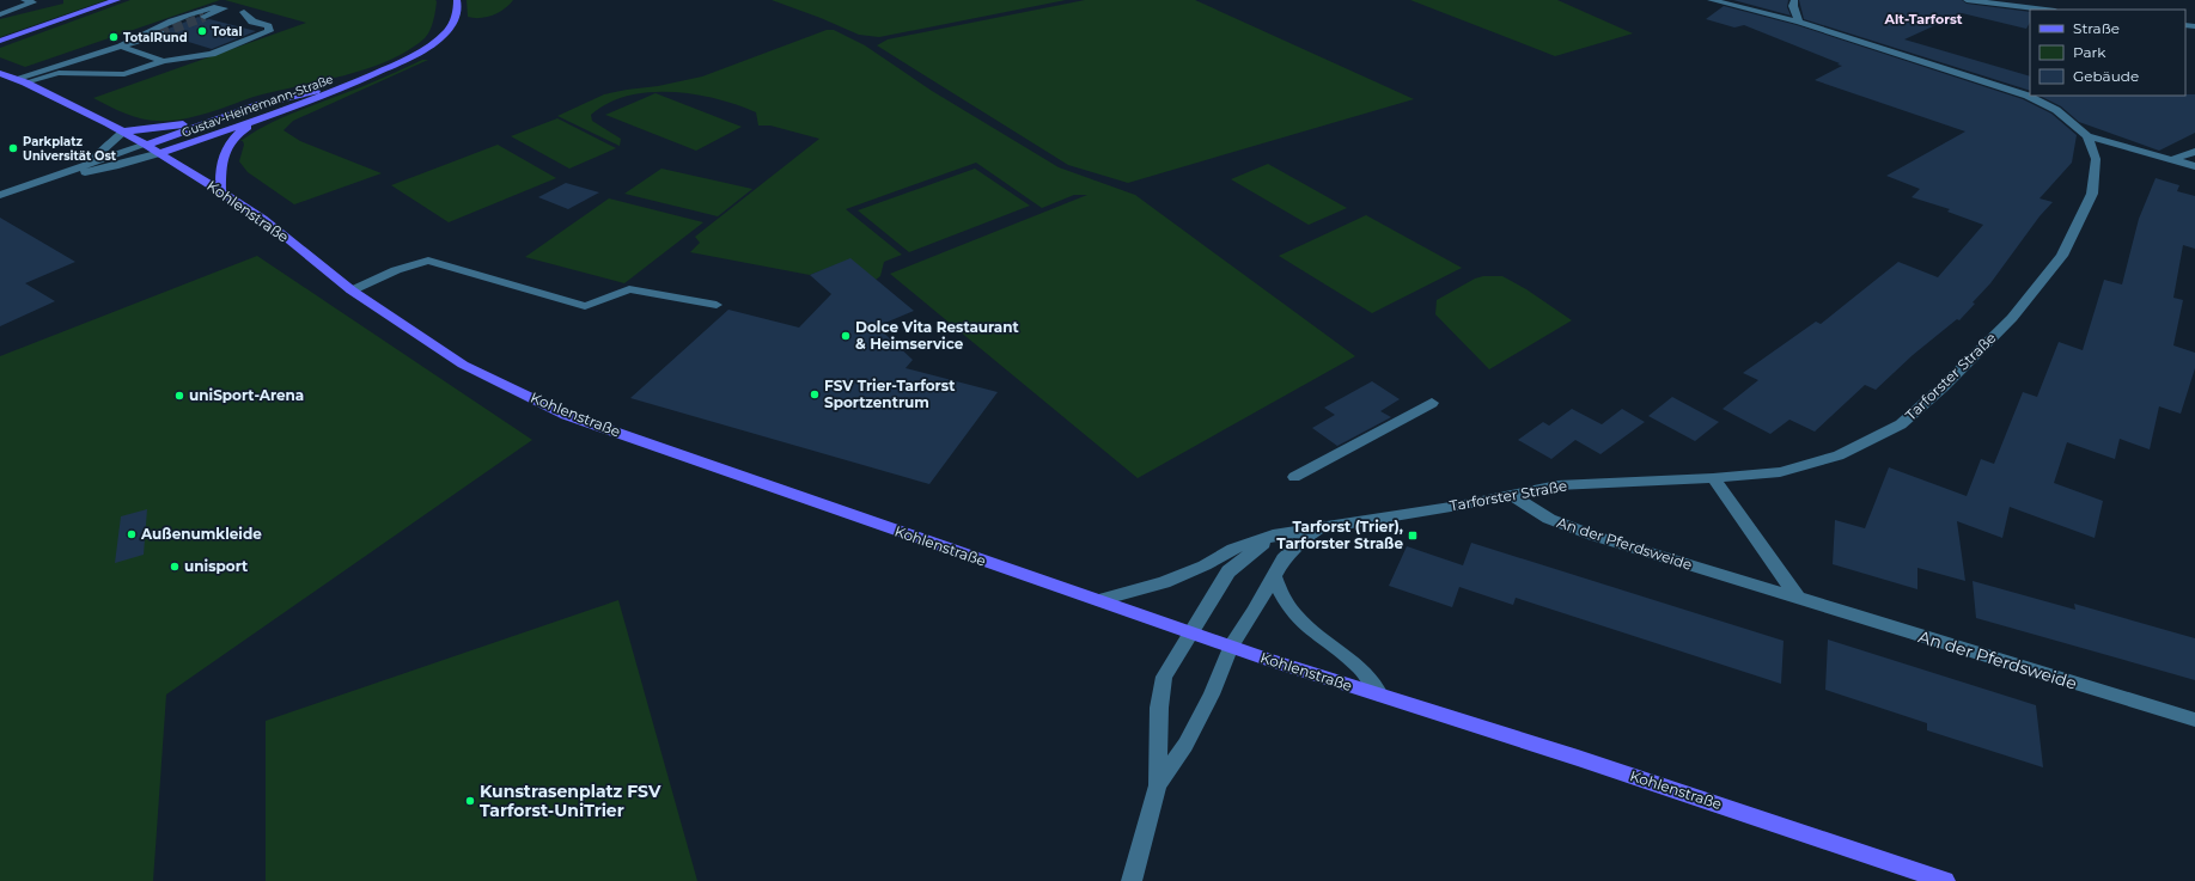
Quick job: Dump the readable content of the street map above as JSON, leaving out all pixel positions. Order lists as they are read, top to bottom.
{
  "streets": {
    "main road": ["Gustav-Heinemann-Straße", "Kohlenstraße"],
    "street": ["Tarforster Straße", "An der Pferdsweide"]
  },
  "crossings": [
    ["Gustav-Heinemann-Straße", "Kohlenstraße"],
    ["Kohlenstraße", "Tarforster Straße"],
    ["Tarforster Straße", "An der Pferdsweide"]
  ],
  "districts": ["Alt-Tarforst"],
  "places": {
    "other": [
      "Total",
      "TotalRund",
      "Parkplatz Universität Ost",
      "Dolce Vita Restaurant & Heimservice",
      "FSV Trier-Tarforst Sportzentrum",
      "uniSport-Arena",
      "Außenumkleide",
      "unisport",
      "Kunstrasenplatz FSV Tarforst-UniTrier"
    ],
    "transit": ["Tarforst (Trier), Tarforster Straße"]
  },
  "legend": ["Straße", "Park", "Gebäude"]
}
